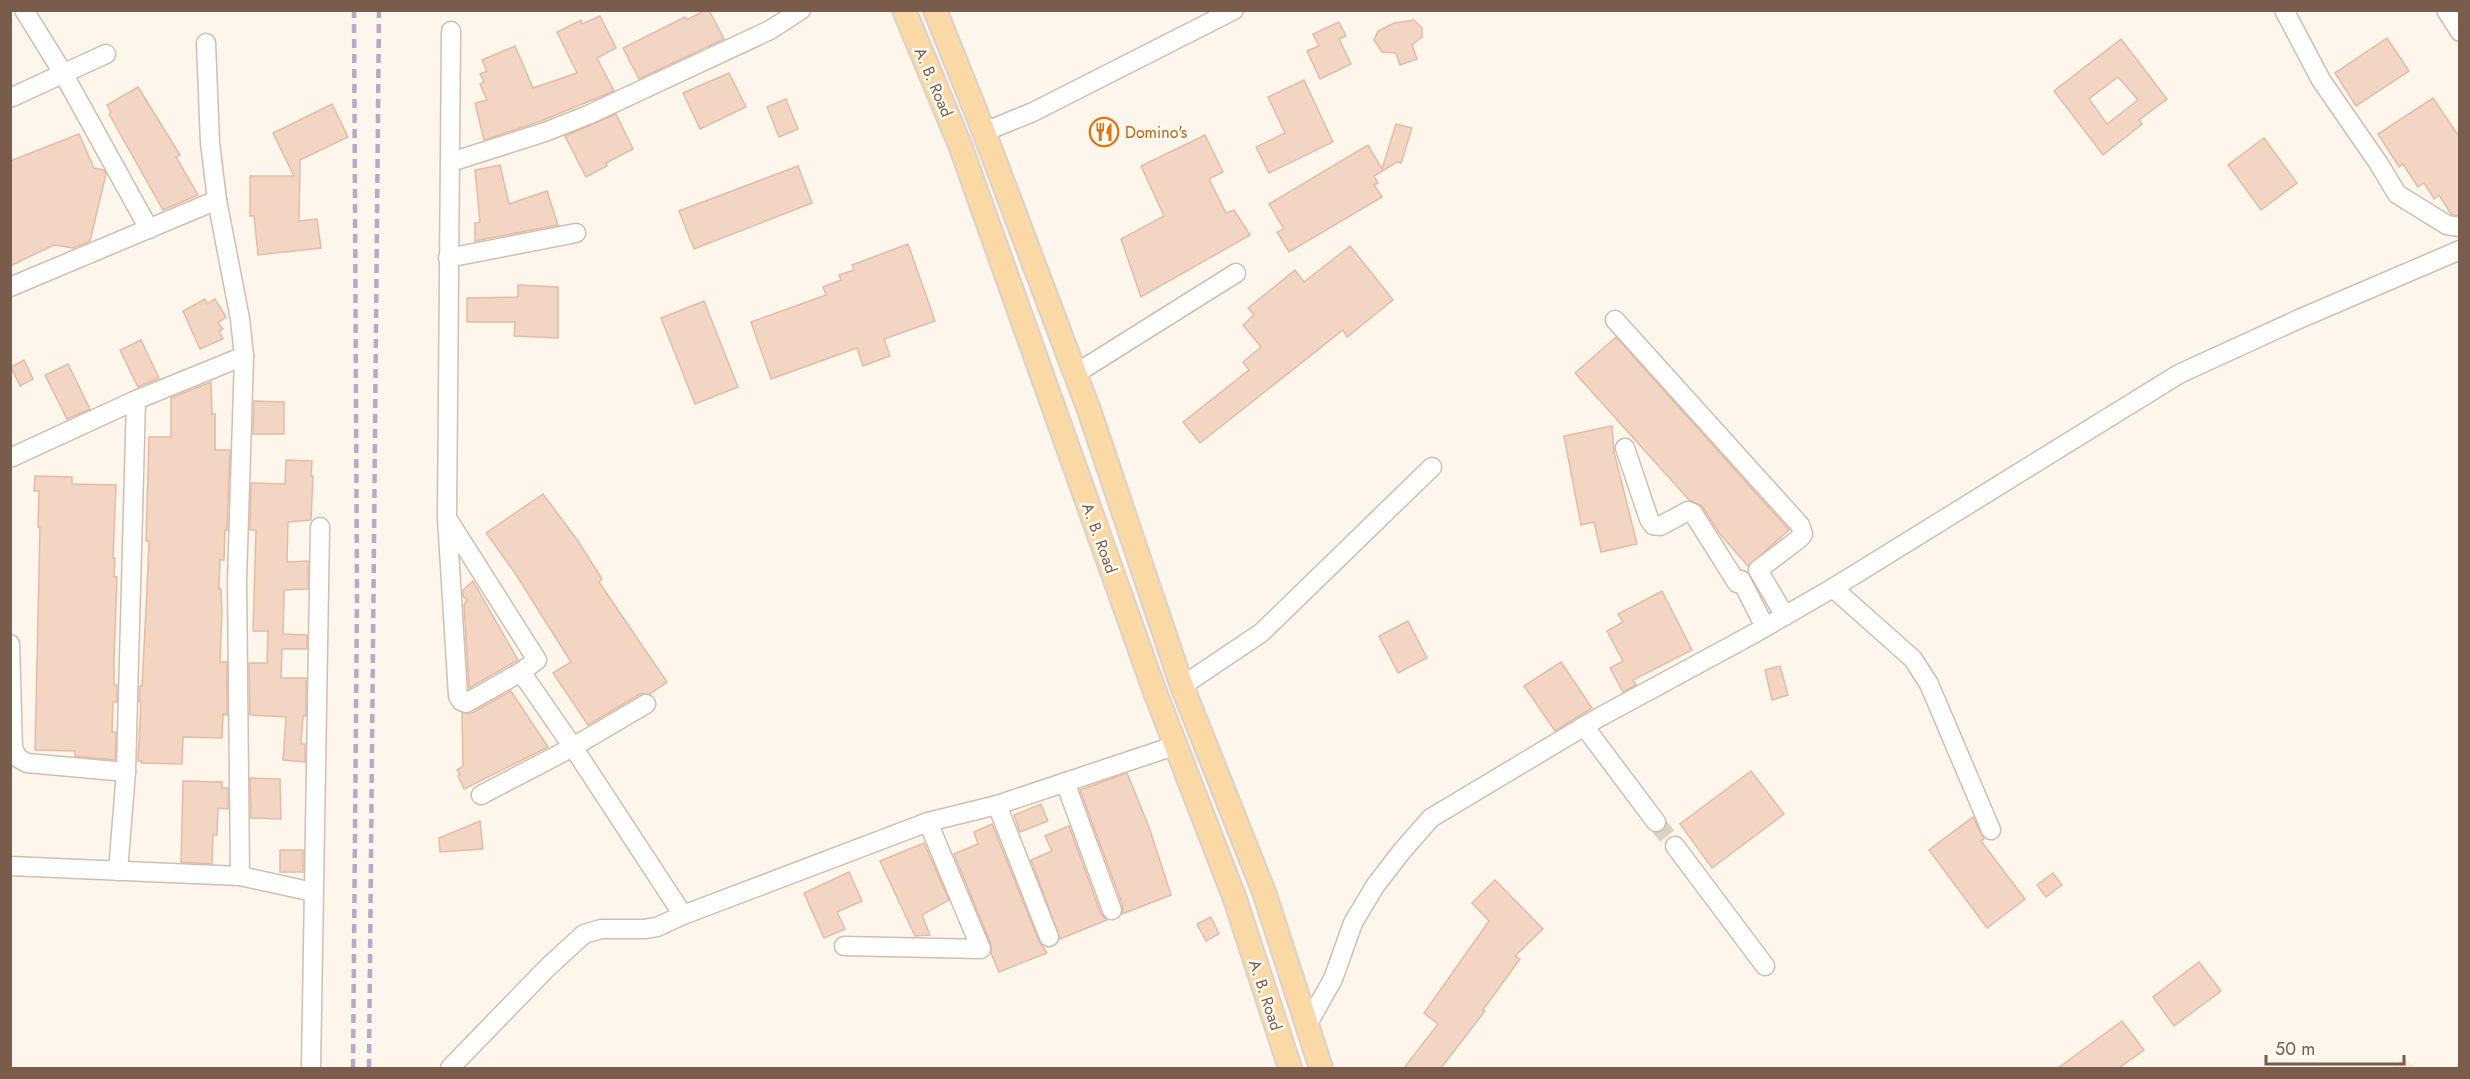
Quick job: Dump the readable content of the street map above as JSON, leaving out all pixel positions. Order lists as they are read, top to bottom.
{
  "streets": {
    "main road": ["A. B. Road"]
  },
  "places": {
    "restaurant": ["Domino's"]
  },
  "scale_bar": "50 m"
}
